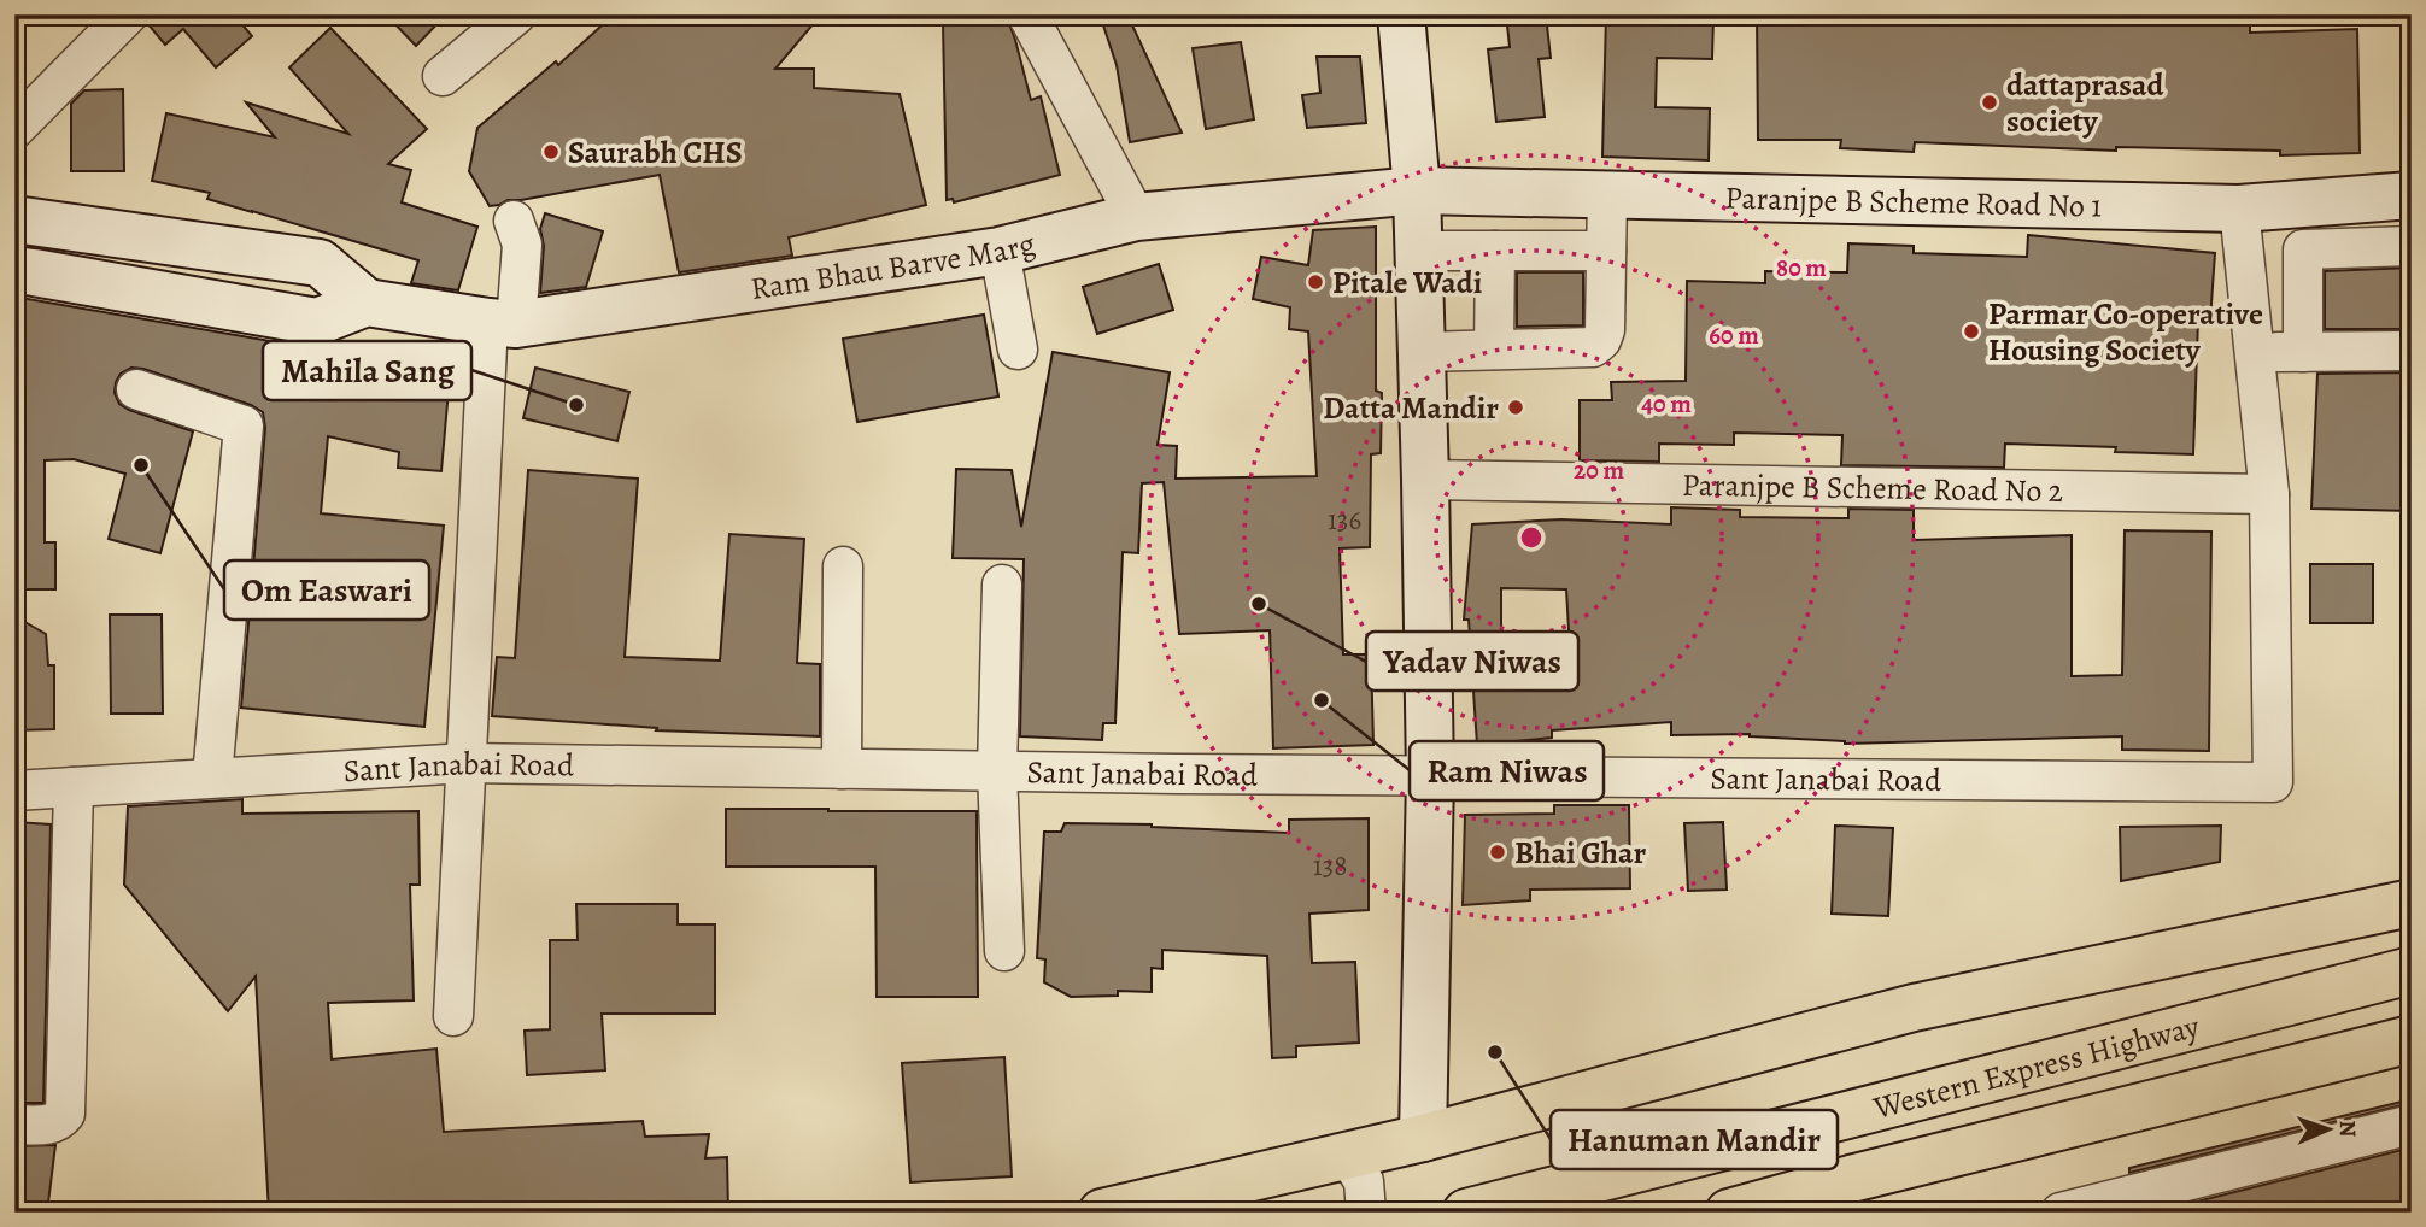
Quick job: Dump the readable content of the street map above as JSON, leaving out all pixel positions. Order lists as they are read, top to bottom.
{
  "streets": {
    "main road": ["Western Express Highway"],
    "street": [
      "Paranjpe B Scheme Road No 1",
      "Ram Bhau Barve Marg",
      "Paranjpe B Scheme Road No 2",
      "Sant Janabai Road"
    ]
  },
  "crossings": [
    ["Paranjpe B Scheme Road No 1", "Ram Bhau Barve Marg"],
    ["Paranjpe B Scheme Road No 2", "Sant Janabai Road"]
  ],
  "places": [
    "dattaprasad society",
    "Saurabh CHS",
    "Pitale Wadi",
    "Parmar Co-operative Housing Society",
    "Mahila Sang",
    "Datta Mandir",
    "Om Easwari",
    "Yadav Niwas",
    "Ram Niwas",
    "Bhai Ghar",
    "Hanuman Mandir"
  ],
  "house_numbers": ["136", "138"],
  "north": "right",
  "rings": [
    "80 m",
    "60 m",
    "40 m",
    "20 m"
  ]
}
